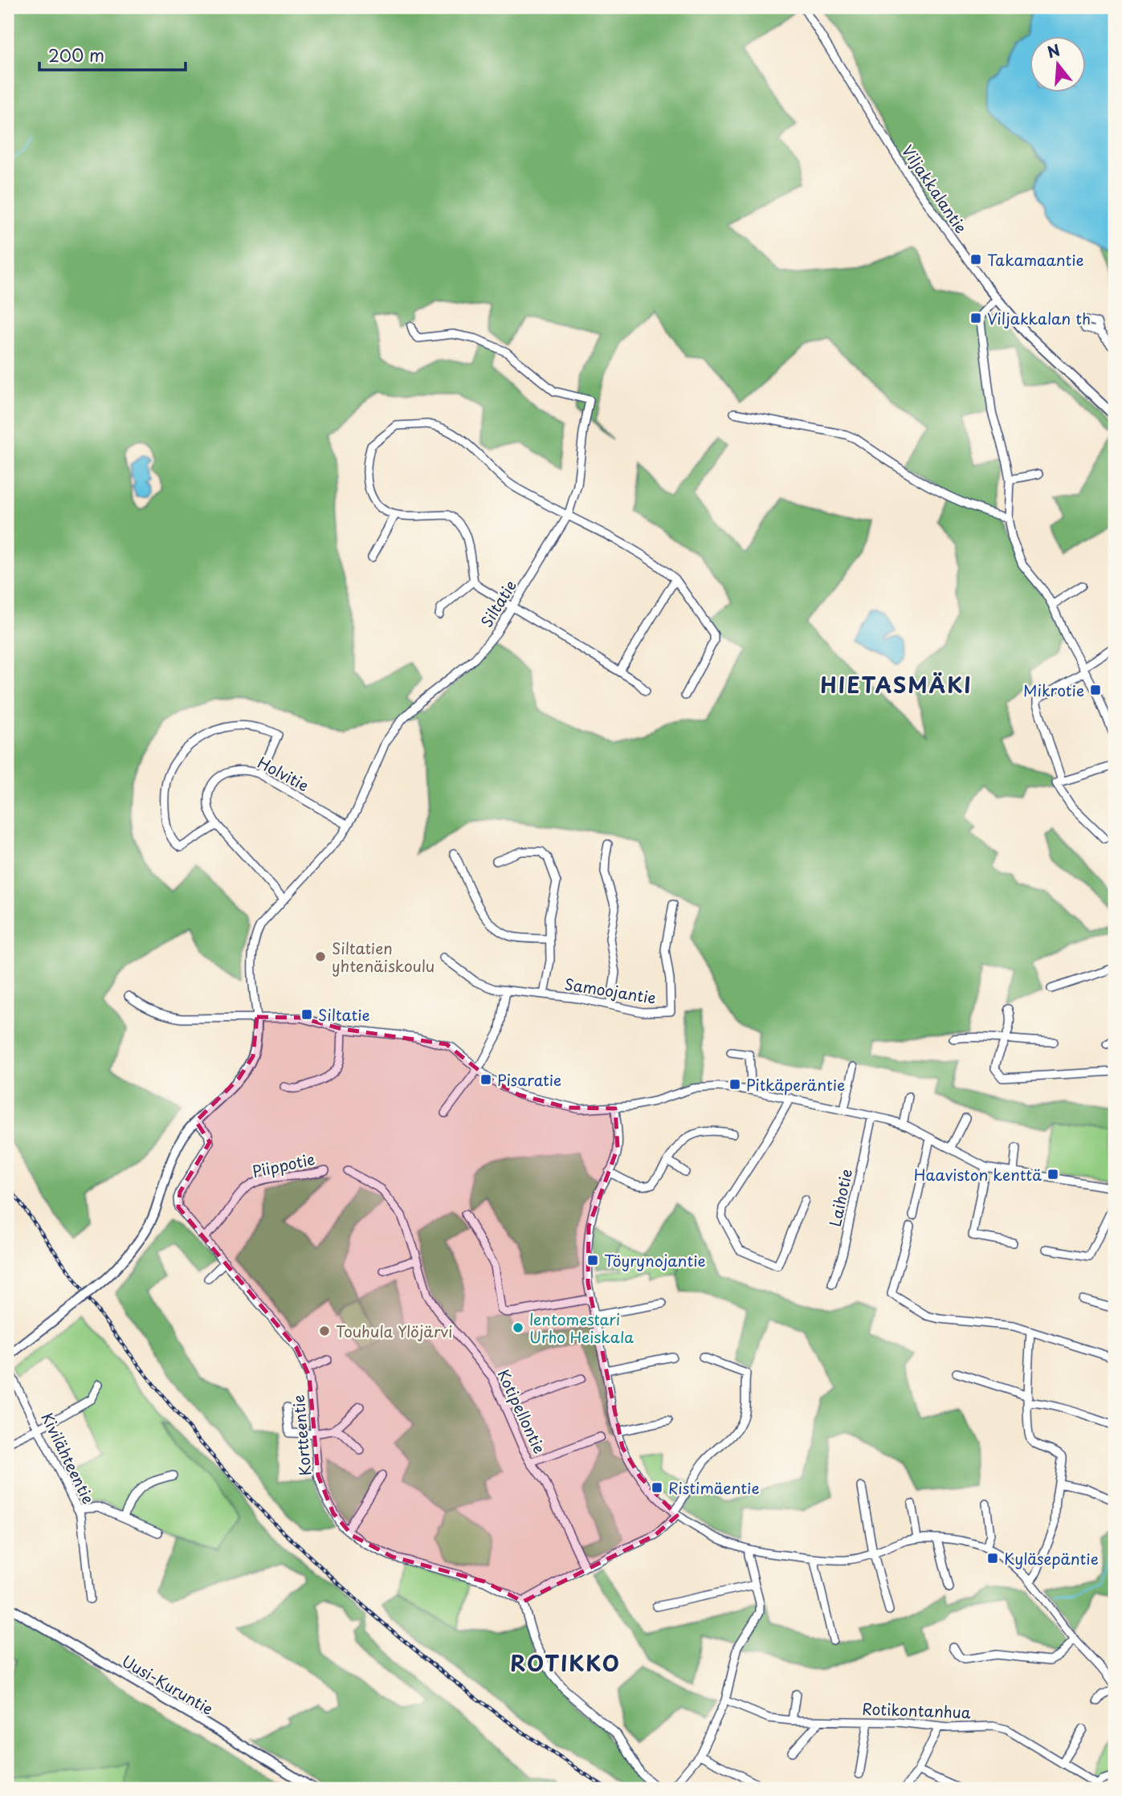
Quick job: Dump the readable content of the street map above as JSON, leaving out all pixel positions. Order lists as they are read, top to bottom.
{
  "streets": {
    "main road": ["Viljakkalantie", "Siltatie", "Uusi-Kuruntie"],
    "street": [
      "Holvitie",
      "Samoojantie",
      "Piippotie",
      "Laihotie",
      "Kotipellontie",
      "Kortteentie",
      "Kivilähteentie",
      "Rotikontanhua"
    ]
  },
  "crossings": [
    ["Siltatie", "Holvitie"],
    ["Siltatie", "Kortteentie"],
    ["Piippotie", "Kortteentie"]
  ],
  "districts": ["HIETASMÄKI", "ROTIKKO"],
  "places": {
    "transit": [
      "Takamaantie",
      "Viljakkalan th",
      "Mikrotie",
      "Siltatie",
      "Pisaratie",
      "Pitkäperäntie",
      "Haaviston kenttä",
      "Töyrynojantie",
      "Ristimäentie",
      "Kyläsepäntie"
    ],
    "other": ["Siltatien yhtenäiskoulu", "lentomestari Urho Heiskala", "Touhula Ylöjärvi"]
  },
  "scale_bar": "200 m",
  "north": "top"
}
